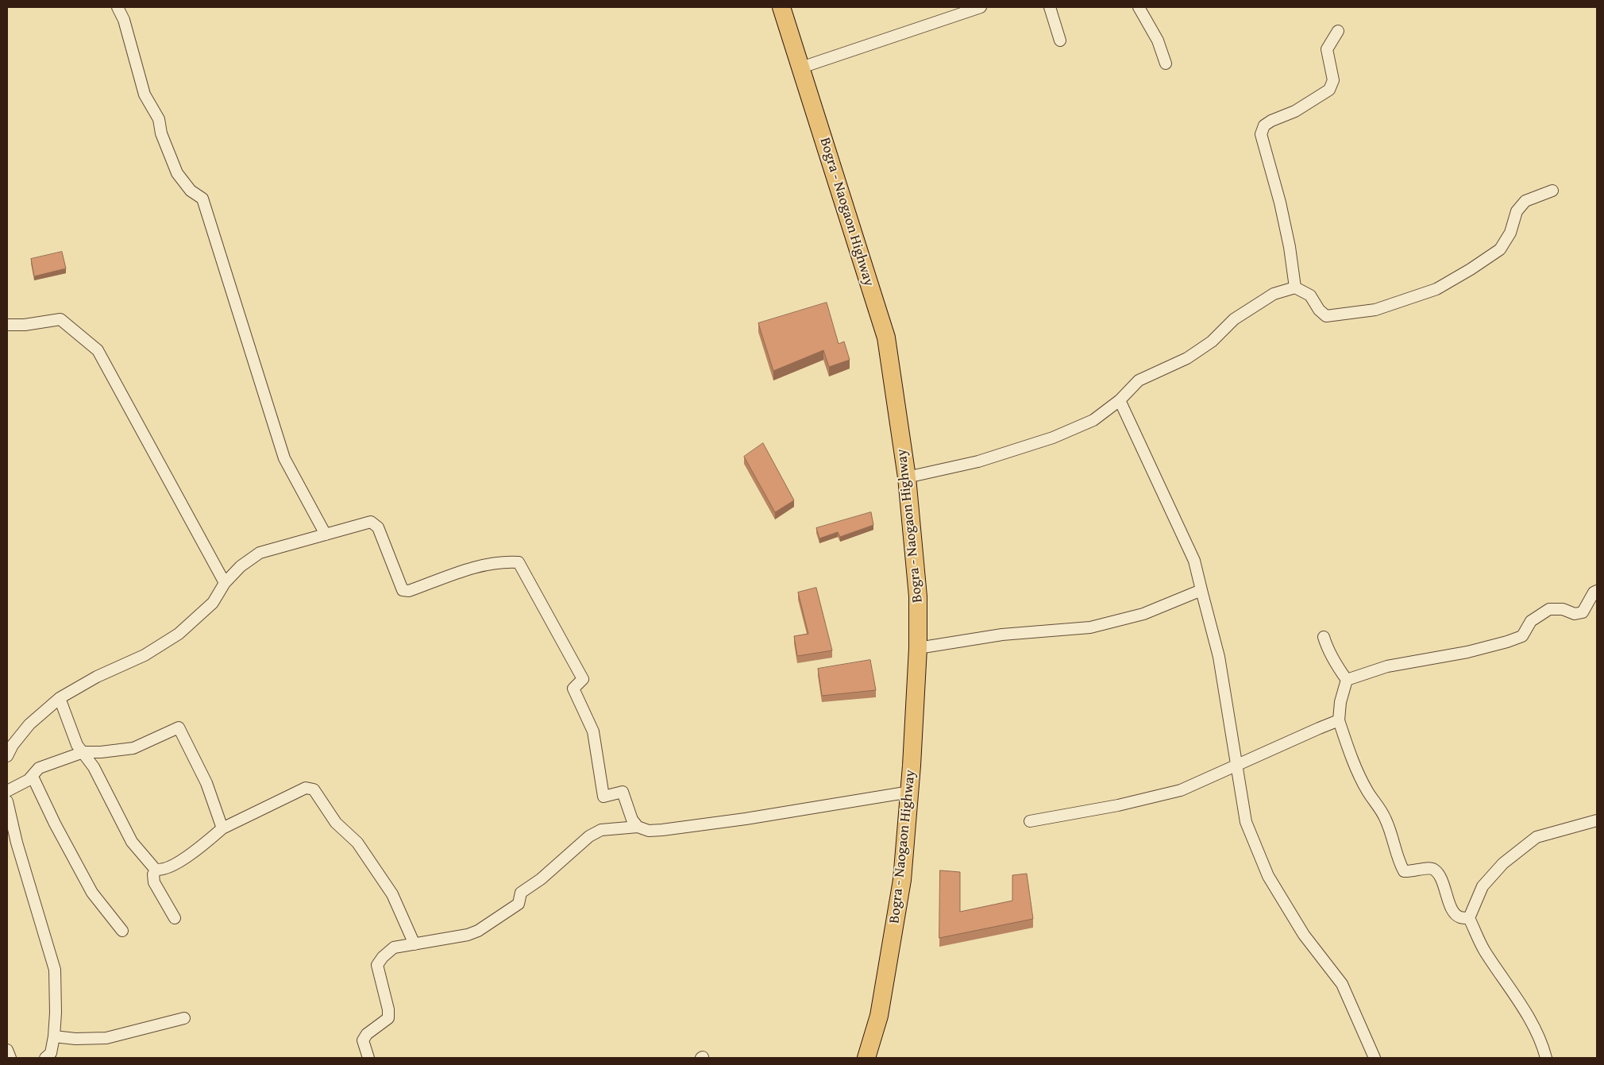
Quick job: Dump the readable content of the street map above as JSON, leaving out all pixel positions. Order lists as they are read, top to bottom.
{
  "streets": {
    "main road": ["Bogra - Naogaon Highway"]
  }
}
